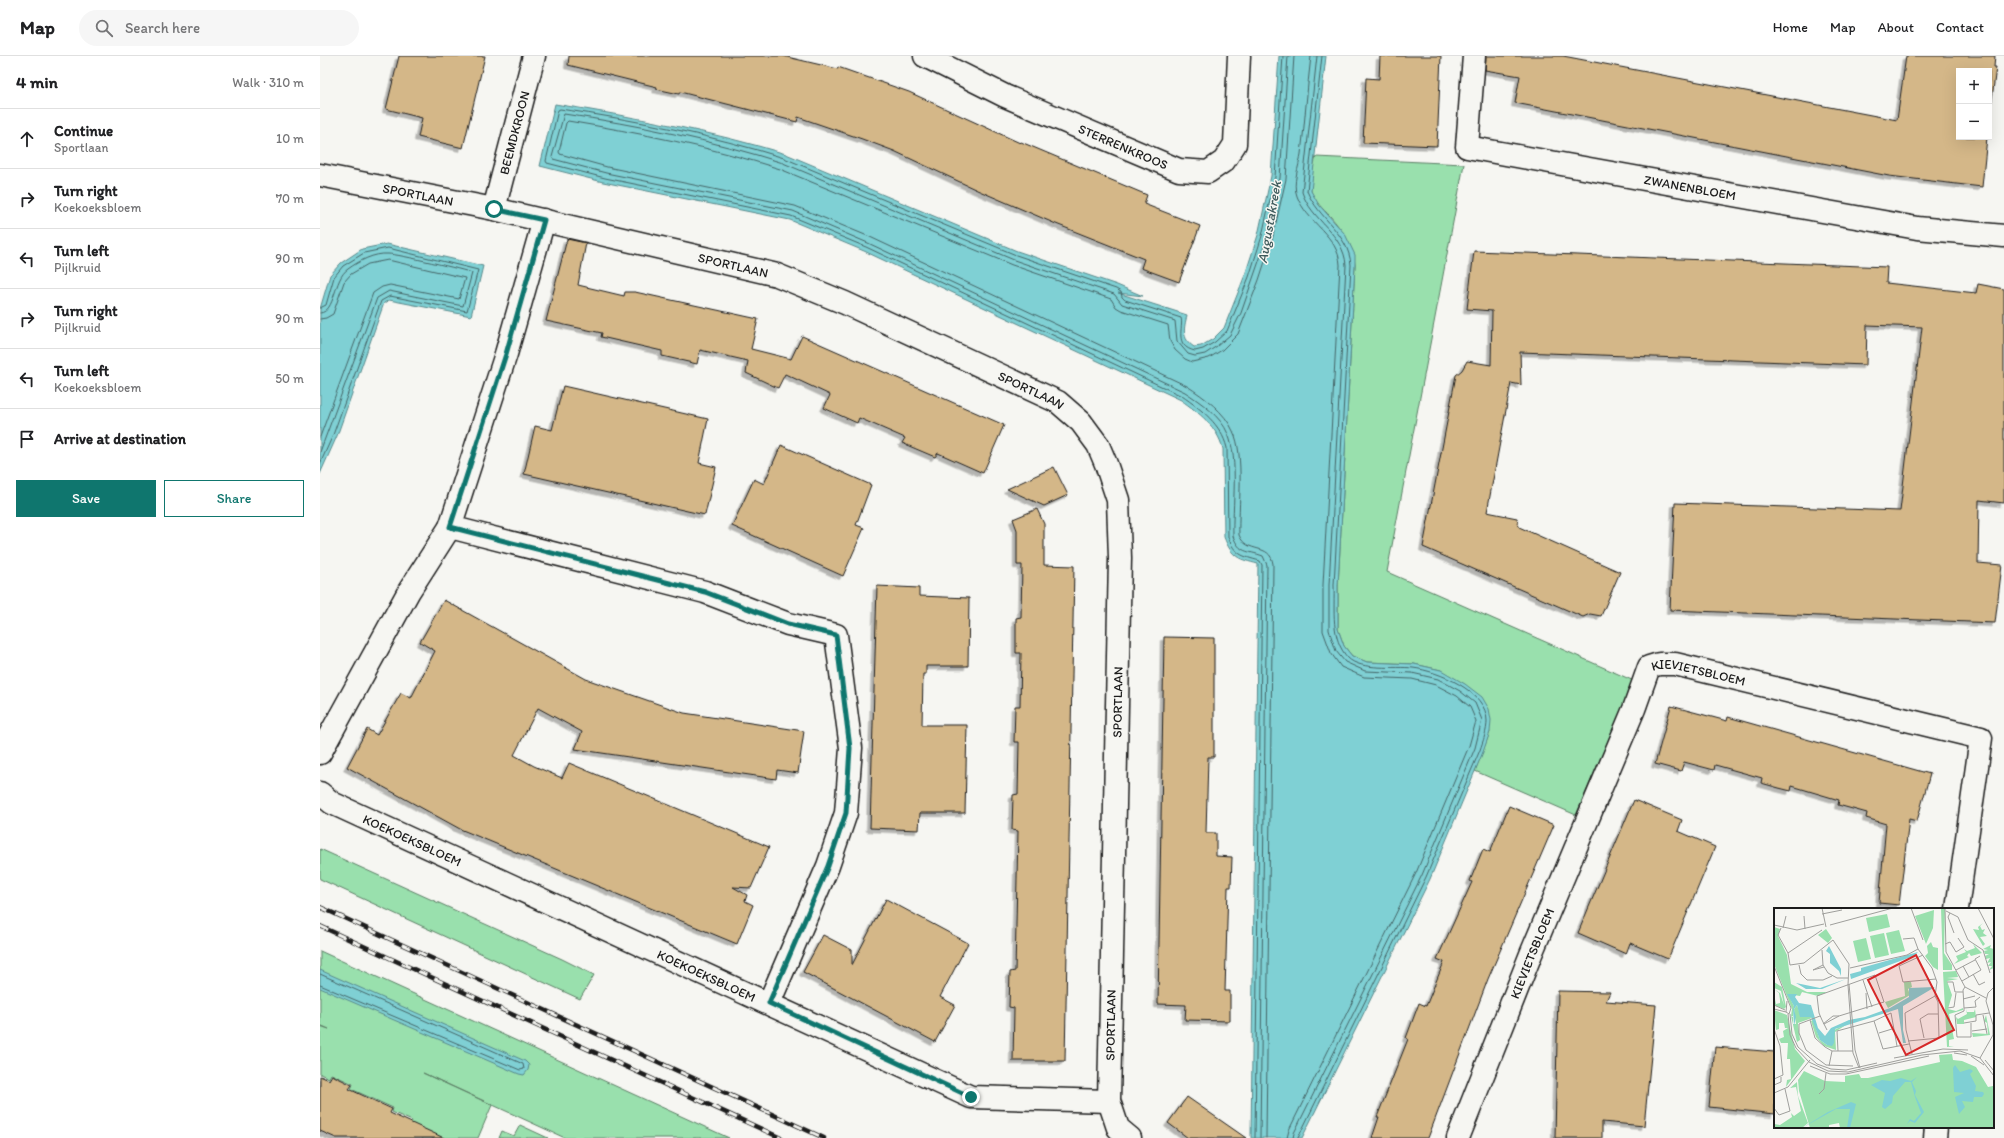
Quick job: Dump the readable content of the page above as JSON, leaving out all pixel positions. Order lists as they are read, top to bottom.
{
  "streets": {
    "street": [
      "BEEMDKROON",
      "STERRENKROOS",
      "ZWANENBLOEM",
      "SPORTLAAN",
      "KIEVIETSBLOEM",
      "KOEKOEKSBLOEM"
    ]
  },
  "crossings": [
    ["BEEMDKROON", "SPORTLAAN"],
    ["SPORTLAAN", "KOEKOEKSBLOEM"]
  ],
  "water": ["Augustakreek"],
  "page": {
    "header": "Map",
    "search": "Search here",
    "nav": [
      "Home",
      "Map",
      "About",
      "Contact"
    ],
    "heading": ["4 min", "Walk · 310 m"],
    "map_buttons": ["+", "−"],
    "list": [
      ["Continue", "Sportlaan", "10 m"],
      ["Turn right", "Koekoeksbloem", "70 m"],
      ["Turn left", "Pijlkruid", "90 m"],
      ["Turn right", "Pijlkruid", "90 m"],
      ["Turn left", "Koekoeksbloem", "50 m"],
      "Arrive at destination"
    ],
    "buttons": ["Save", "Share"]
  }
}
